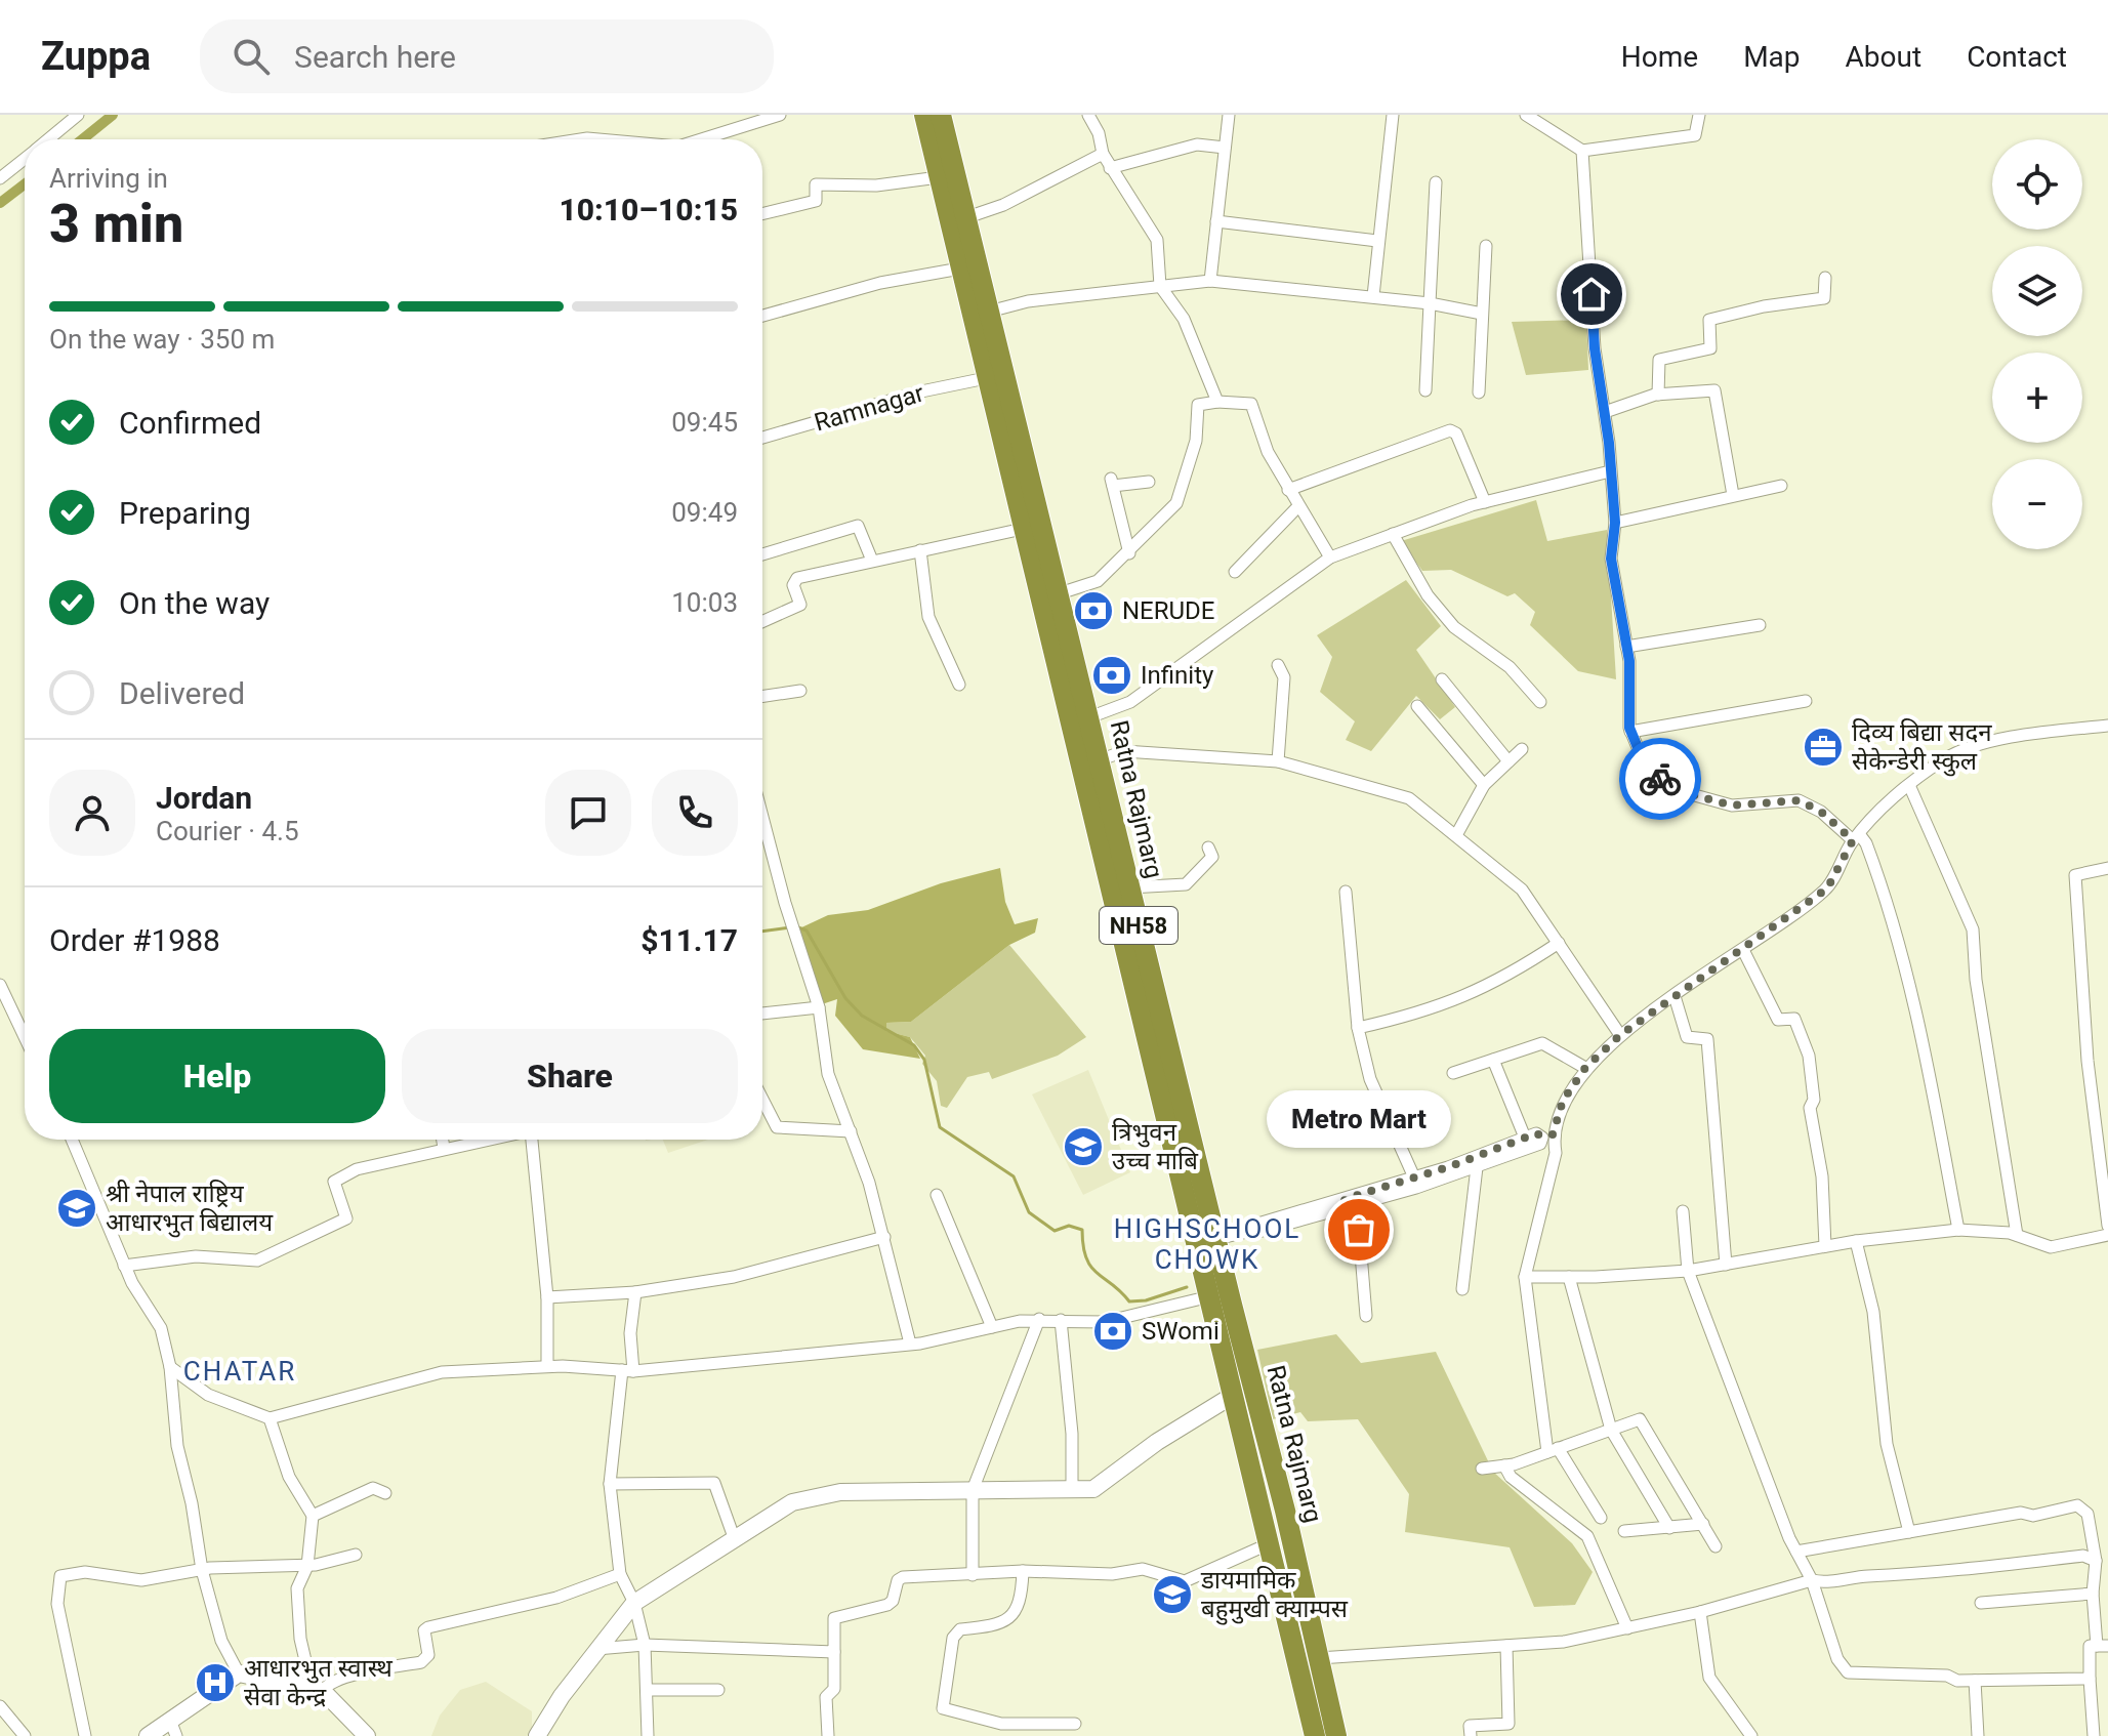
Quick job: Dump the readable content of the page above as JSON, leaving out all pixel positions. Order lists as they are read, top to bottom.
{
  "streets": {
    "highway": ["Ratna Rajmarg", "NH58"],
    "street": ["Ramnagar"]
  },
  "crossings": [
    ["Ramnagar", "Ratna Rajmarg"]
  ],
  "districts": ["HIGHSCHOOL CHOWK", "CHATAR"],
  "places": {
    "bank": ["NERUDE", "Infinity", "SWomi"],
    "office": ["दिव्य बिद्या सदन सेकेन्डेरी स्कुल"],
    "school or university": ["त्रिभुवन उच्च माबि", "श्री नेपाल राष्ट्रिय आधारभुत बिद्यालय", "डायमामिक बहुमुखी क्याम्पस"],
    "other": ["Metro Mart"],
    "hospital": ["आधारभुत स्वास्थ सेवा केन्द्र"]
  },
  "page": {
    "header": "Zuppa",
    "search": "Search here",
    "nav": [
      "Home",
      "Map",
      "About",
      "Contact"
    ],
    "map_buttons": ["+", "−"],
    "heading": ["3 min", "Arriving in", "10:10–10:15"],
    "panel": [
      "Jordan",
      "Courier · 4.5",
      "Order #1988",
      "$11.17"
    ],
    "bar": "On the way · 350 m",
    "list": [
      ["Confirmed", "09:45"],
      ["Preparing", "09:49"],
      ["On the way", "10:03"],
      "Delivered"
    ],
    "buttons": ["Help", "Share"],
    "bubble": "Metro Mart"
  }
}
